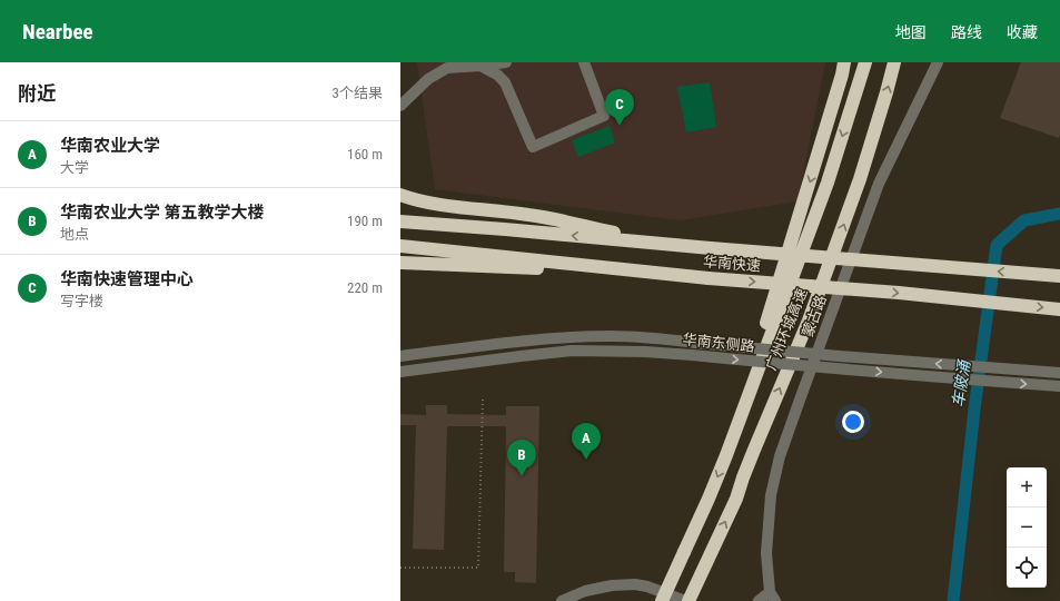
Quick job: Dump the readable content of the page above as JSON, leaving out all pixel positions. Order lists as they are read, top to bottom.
{
  "streets": {
    "highway": ["华南快速", "广州环城高速"],
    "street": ["蒙古路", "华南东侧路"]
  },
  "water": ["车陂涌"],
  "page": {
    "header": "Nearbee",
    "nav": ["地图", "路线", "收藏"],
    "heading": ["附近", "3个结果"],
    "pins": ["C", "A", "B"],
    "list": [
      {
        "mark": "A",
        "name": "华南农业大学",
        "note": "大学",
        "value": "160 m"
      },
      {
        "mark": "B",
        "name": "华南农业大学 第五教学大楼",
        "note": "地点",
        "value": "190 m"
      },
      {
        "mark": "C",
        "name": "华南快速管理中心",
        "note": "写字楼",
        "value": "220 m"
      }
    ],
    "map_buttons": ["+", "−"]
  }
}
